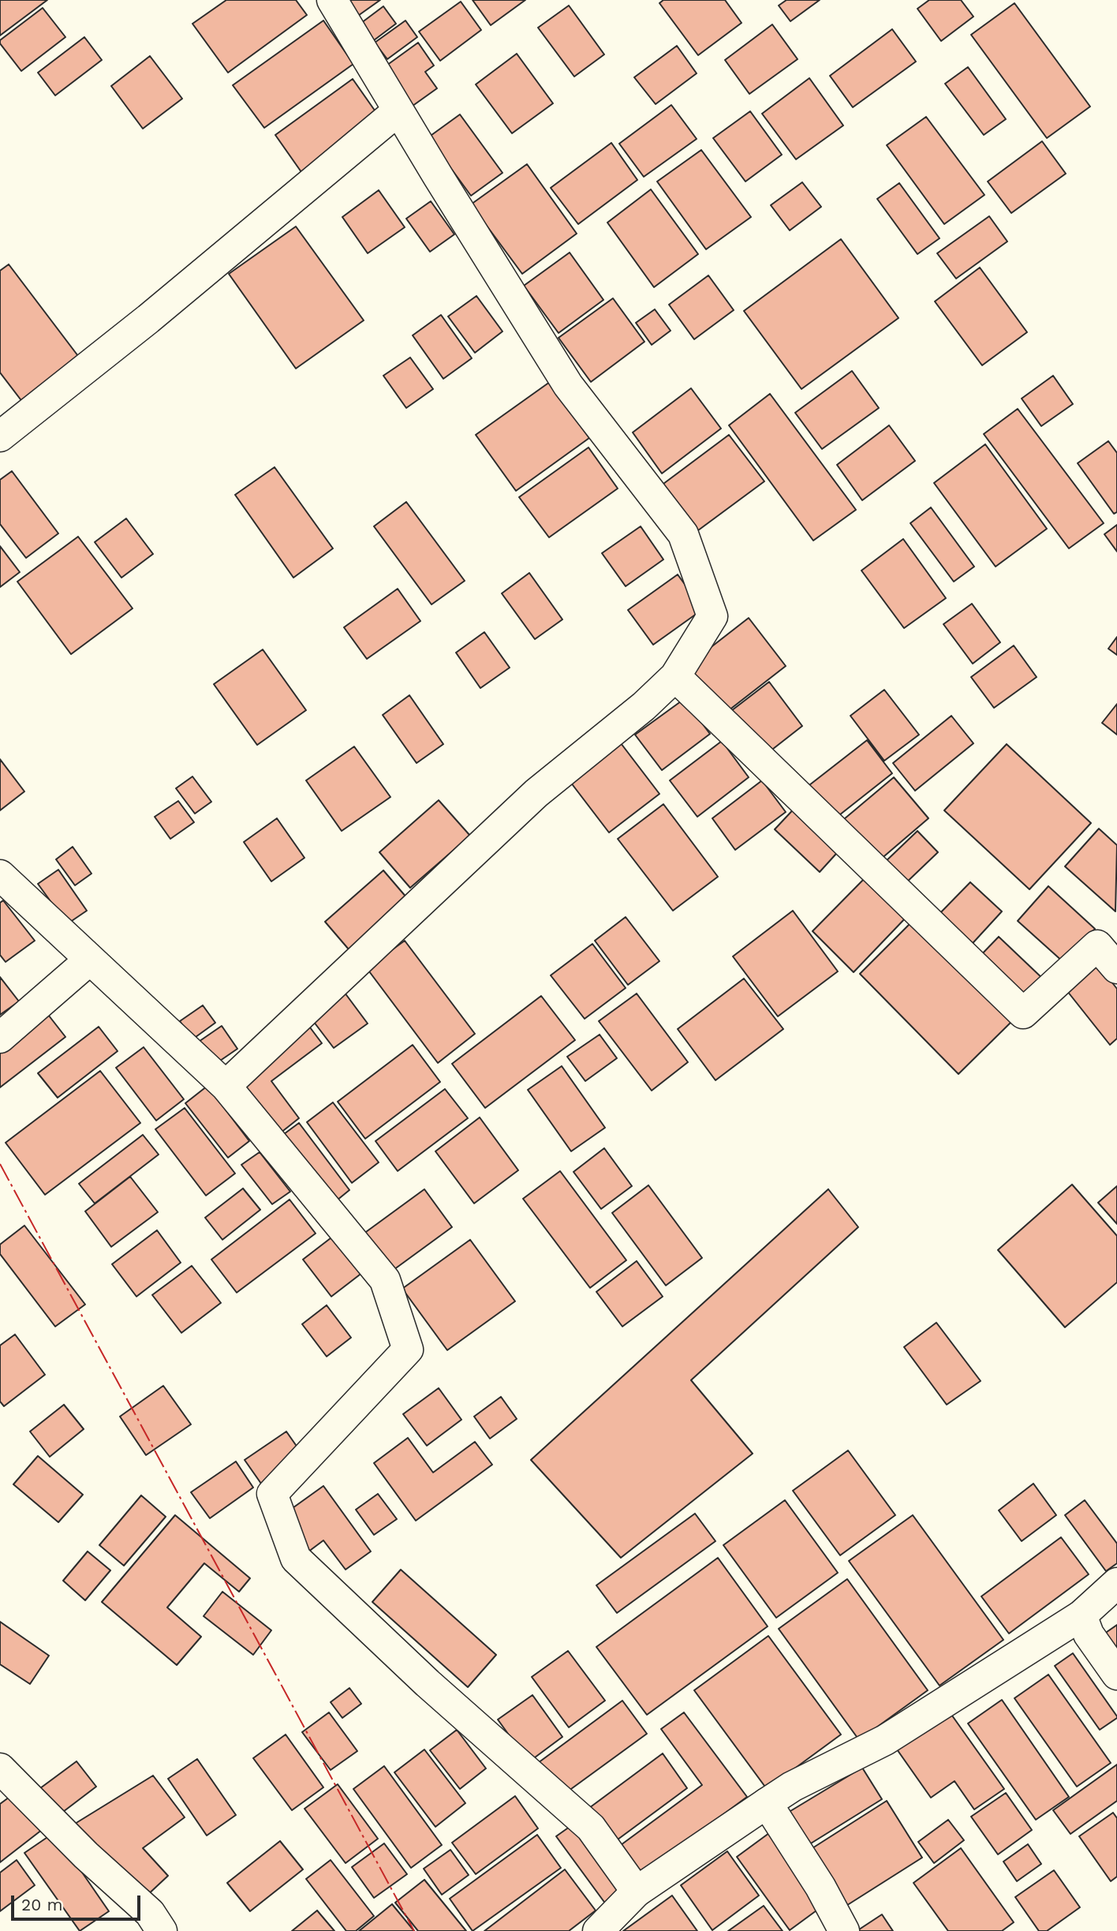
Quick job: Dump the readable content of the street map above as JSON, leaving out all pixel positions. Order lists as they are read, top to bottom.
{
  "scale_bar": "20 m"
}
